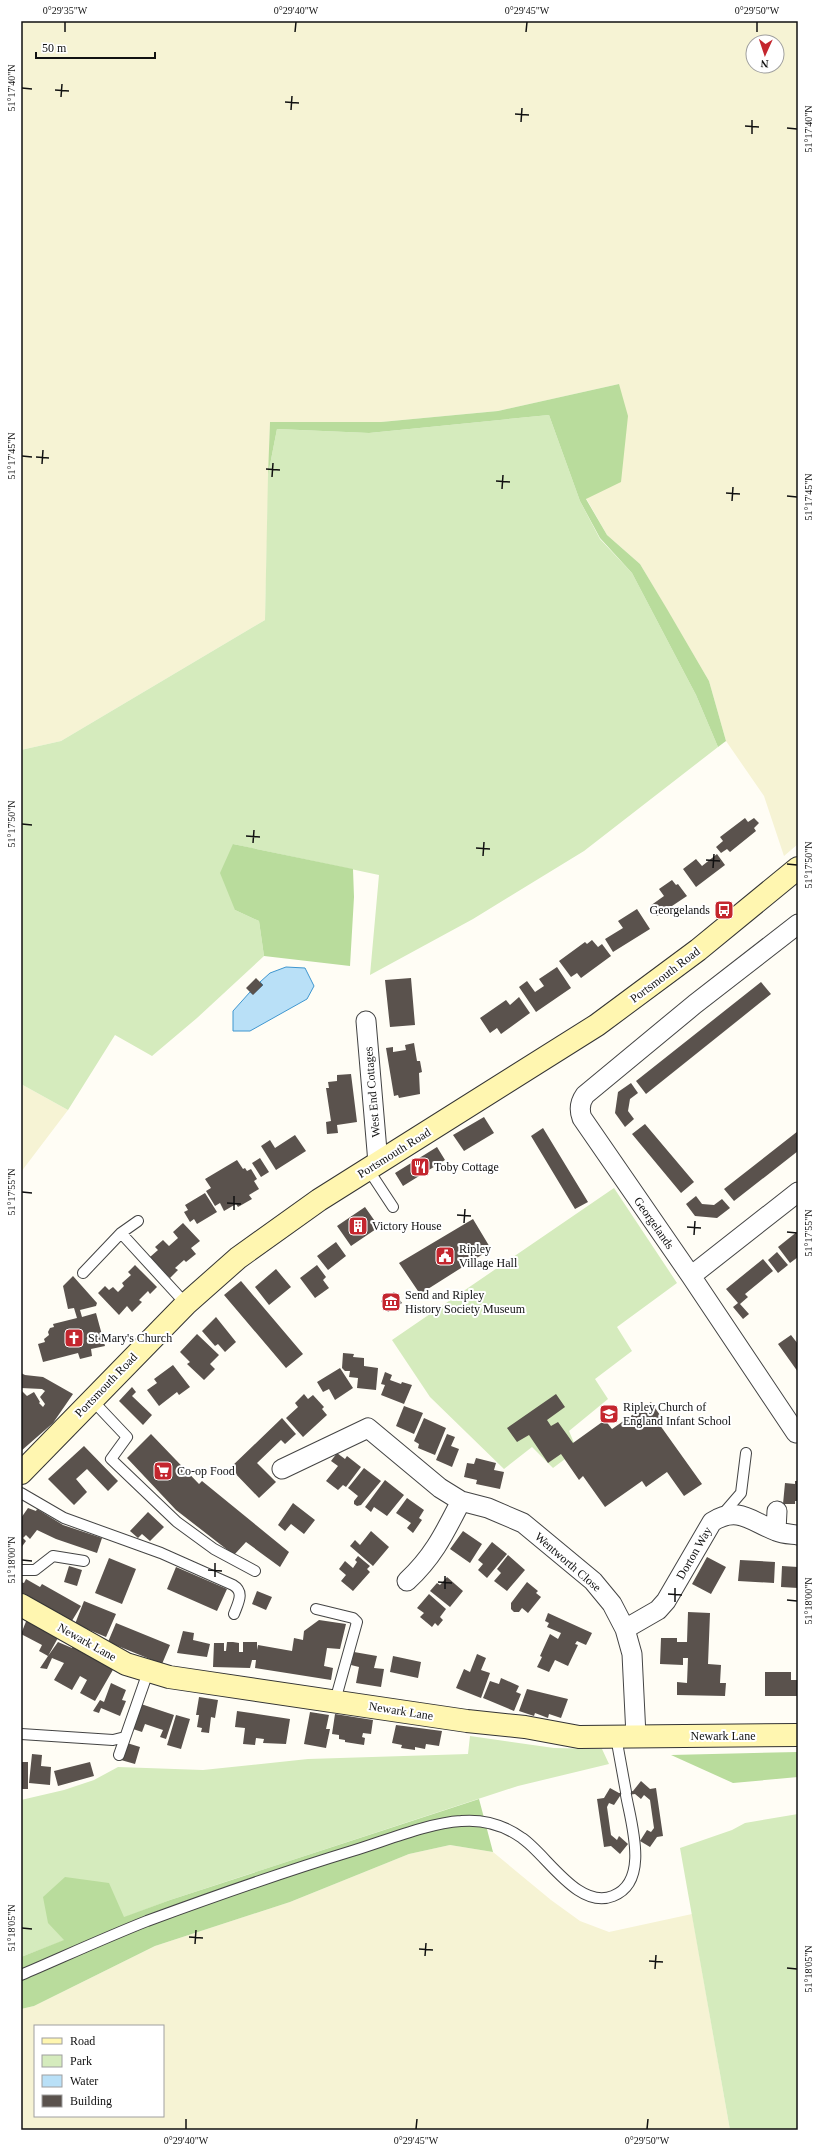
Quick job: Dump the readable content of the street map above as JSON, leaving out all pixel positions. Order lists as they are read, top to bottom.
{
  "streets": {
    "main road": ["Portsmouth Road", "Newark Lane"],
    "street": [
      "West End Cottages",
      "Georgelands",
      "Dorton Way",
      "Wentworth Close"
    ]
  },
  "crossings": [
    ["Portsmouth Road", "West End Cottages"],
    ["Dorton Way", "Wentworth Close"],
    ["Wentworth Close", "Newark Lane"]
  ],
  "places": {
    "bus stop": ["Georgelands"],
    "restaurant": ["Toby Cottage"],
    "building": ["Victory House"],
    "public building": ["Ripley Village Hall"],
    "museum": ["Send and Ripley History Society Museum"],
    "church": ["St Mary's Church"],
    "school or university": ["Ripley Church of England Infant School"],
    "supermarket": ["Co-op Food"]
  },
  "legend": [
    "Road",
    "Park",
    "Water",
    "Building"
  ],
  "scale_bar": "50 m",
  "north": "bottom",
  "coordinates": [
    "0°29'35\"W",
    "0°29'40\"W",
    "0°29'45\"W",
    "0°29'50\"W",
    "51°17'40\"N",
    "51°17'45\"N",
    "51°17'50\"N",
    "51°17'55\"N",
    "51°18'00\"N",
    "51°18'05\"N"
  ]
}
